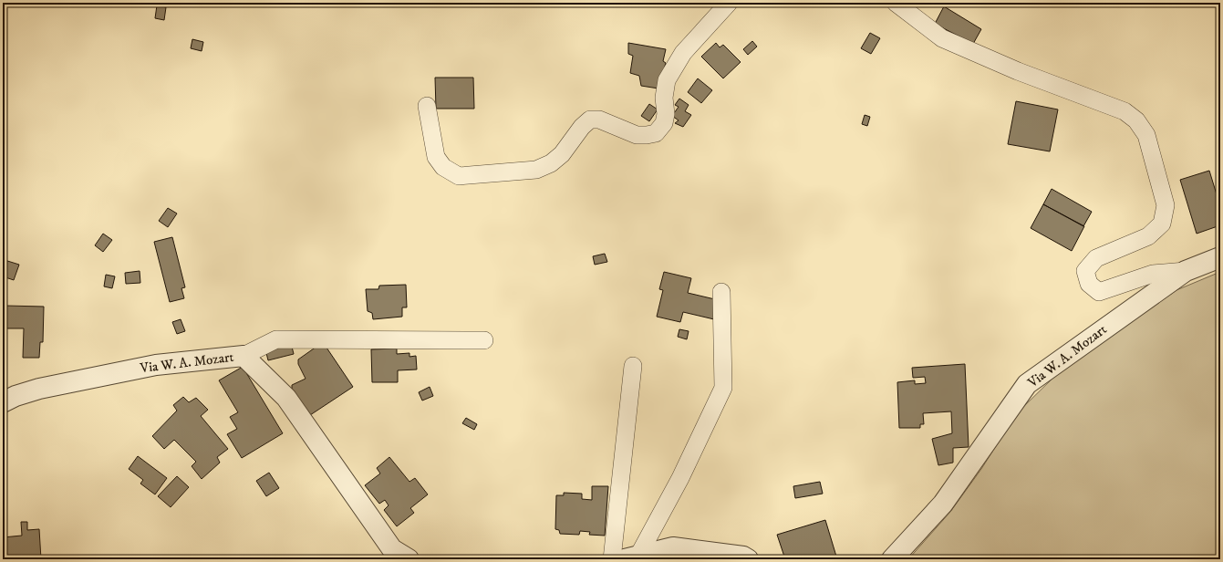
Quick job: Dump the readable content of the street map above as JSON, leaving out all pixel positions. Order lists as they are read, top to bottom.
{
  "streets": {
    "street": ["Via W. A. Mozart"]
  }
}
